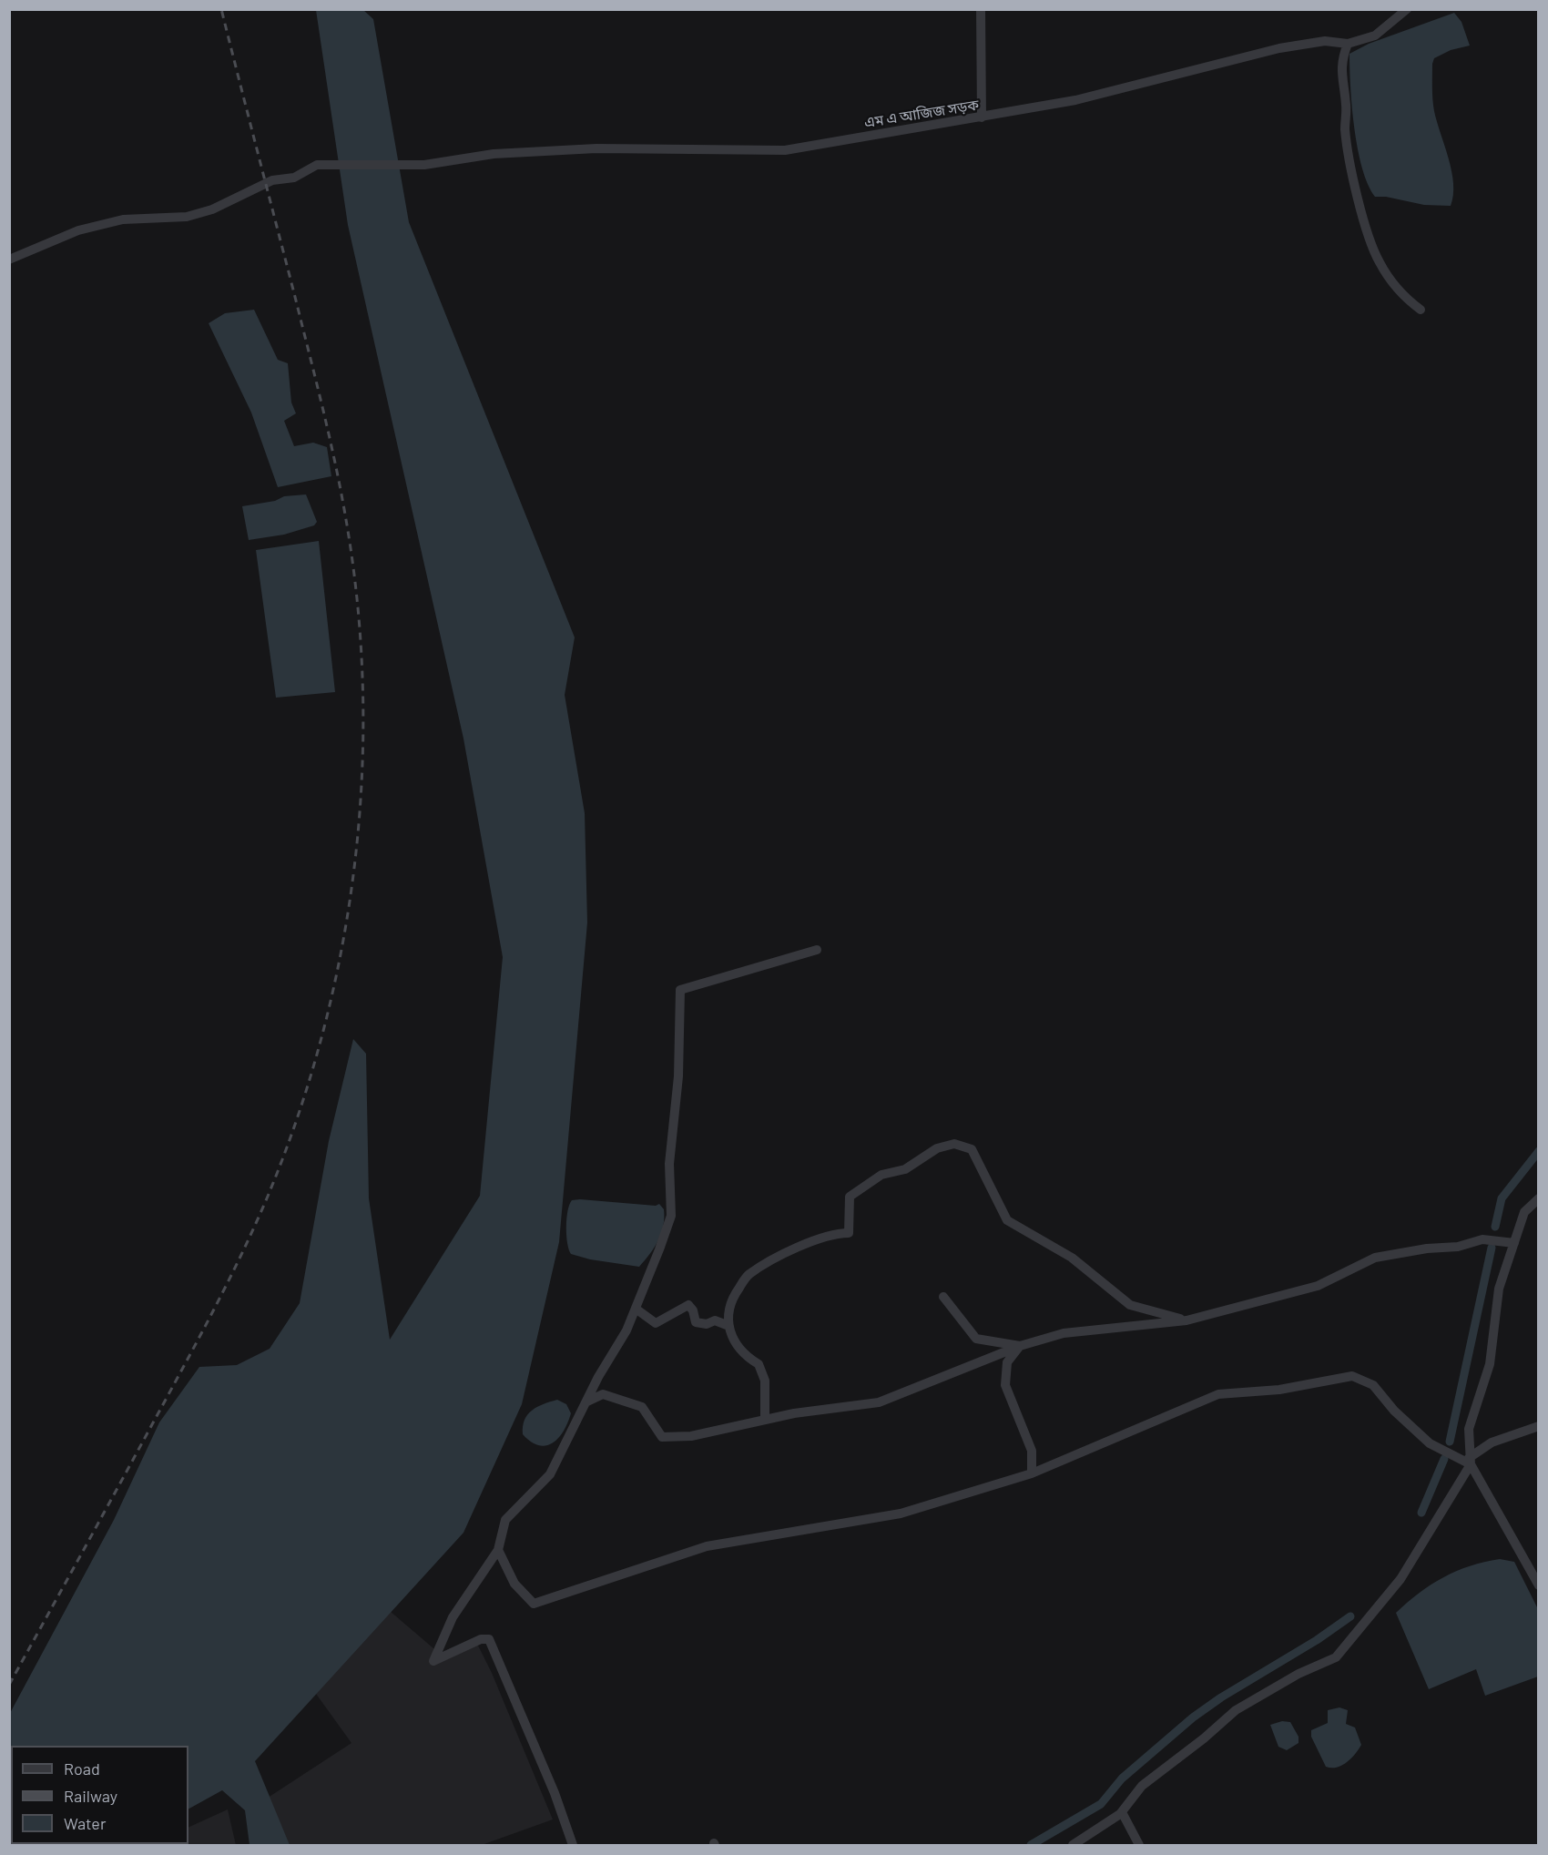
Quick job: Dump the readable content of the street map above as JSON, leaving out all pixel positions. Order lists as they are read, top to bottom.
{
  "streets": {
    "street": ["এম এ আজিজ সড়ক"]
  },
  "legend": ["Road", "Railway", "Water"]
}
